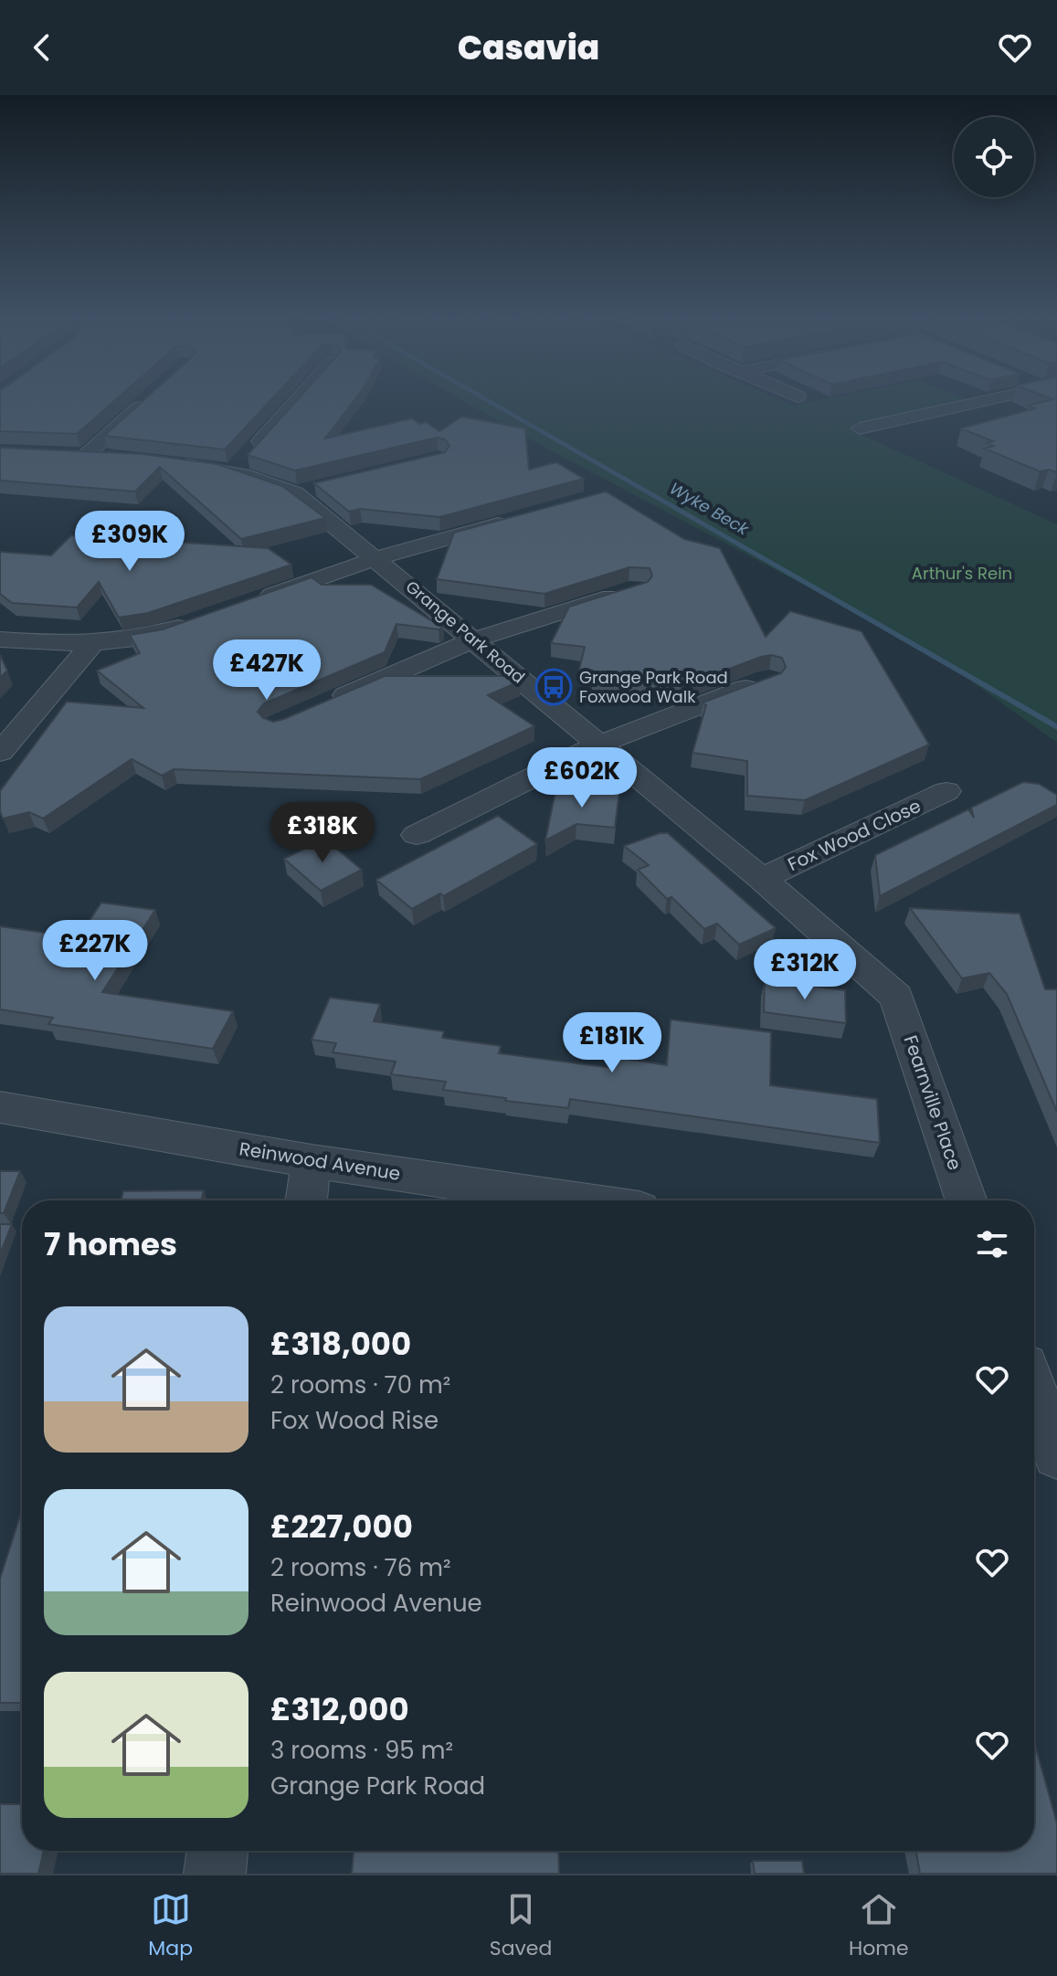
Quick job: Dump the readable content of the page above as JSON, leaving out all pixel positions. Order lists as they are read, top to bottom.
{
  "streets": {
    "street": [
      "Grange Park Road",
      "Fox Wood Close",
      "Fearnville Place",
      "Reinwood Avenue"
    ]
  },
  "crossings": [
    ["Grange Park Road", "Fox Wood Close"],
    ["Grange Park Road", "Fearnville Place"]
  ],
  "water": ["Wyke Beck"],
  "parks": ["Arthur's Rein"],
  "places": {
    "bus stop": ["Grange Park Road Foxwood Walk"]
  },
  "page": {
    "header": "Casavia",
    "price": [
      "£309K",
      "£427K",
      "£602K",
      "£318K",
      "£227K",
      "£312K",
      "£181K"
    ],
    "heading": "7 homes",
    "list": [
      {
        "name": "£318,000",
        "note": "2 rooms · 70 m² · Fox Wood Rise"
      },
      {
        "name": "£227,000",
        "note": "2 rooms · 76 m² · Reinwood Avenue"
      },
      {
        "name": "£312,000",
        "note": "3 rooms · 95 m² · Grange Park Road"
      }
    ],
    "tabs": ["Map", "Saved", "Home"]
  }
}
